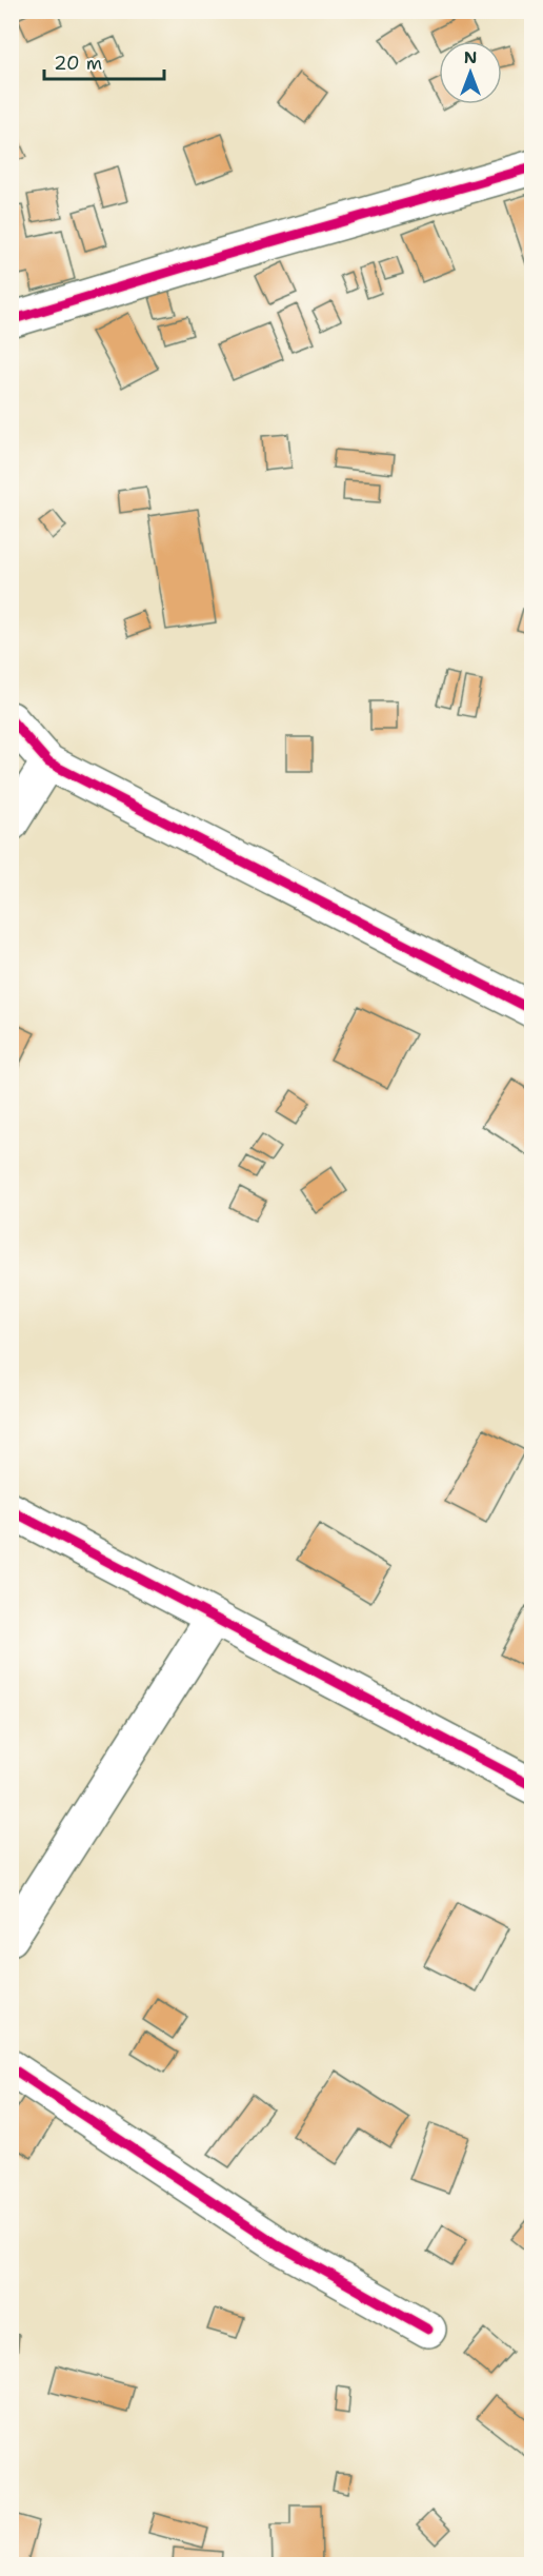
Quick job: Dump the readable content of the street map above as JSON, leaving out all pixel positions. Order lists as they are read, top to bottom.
{
  "scale_bar": "20 m",
  "north": "top"
}
